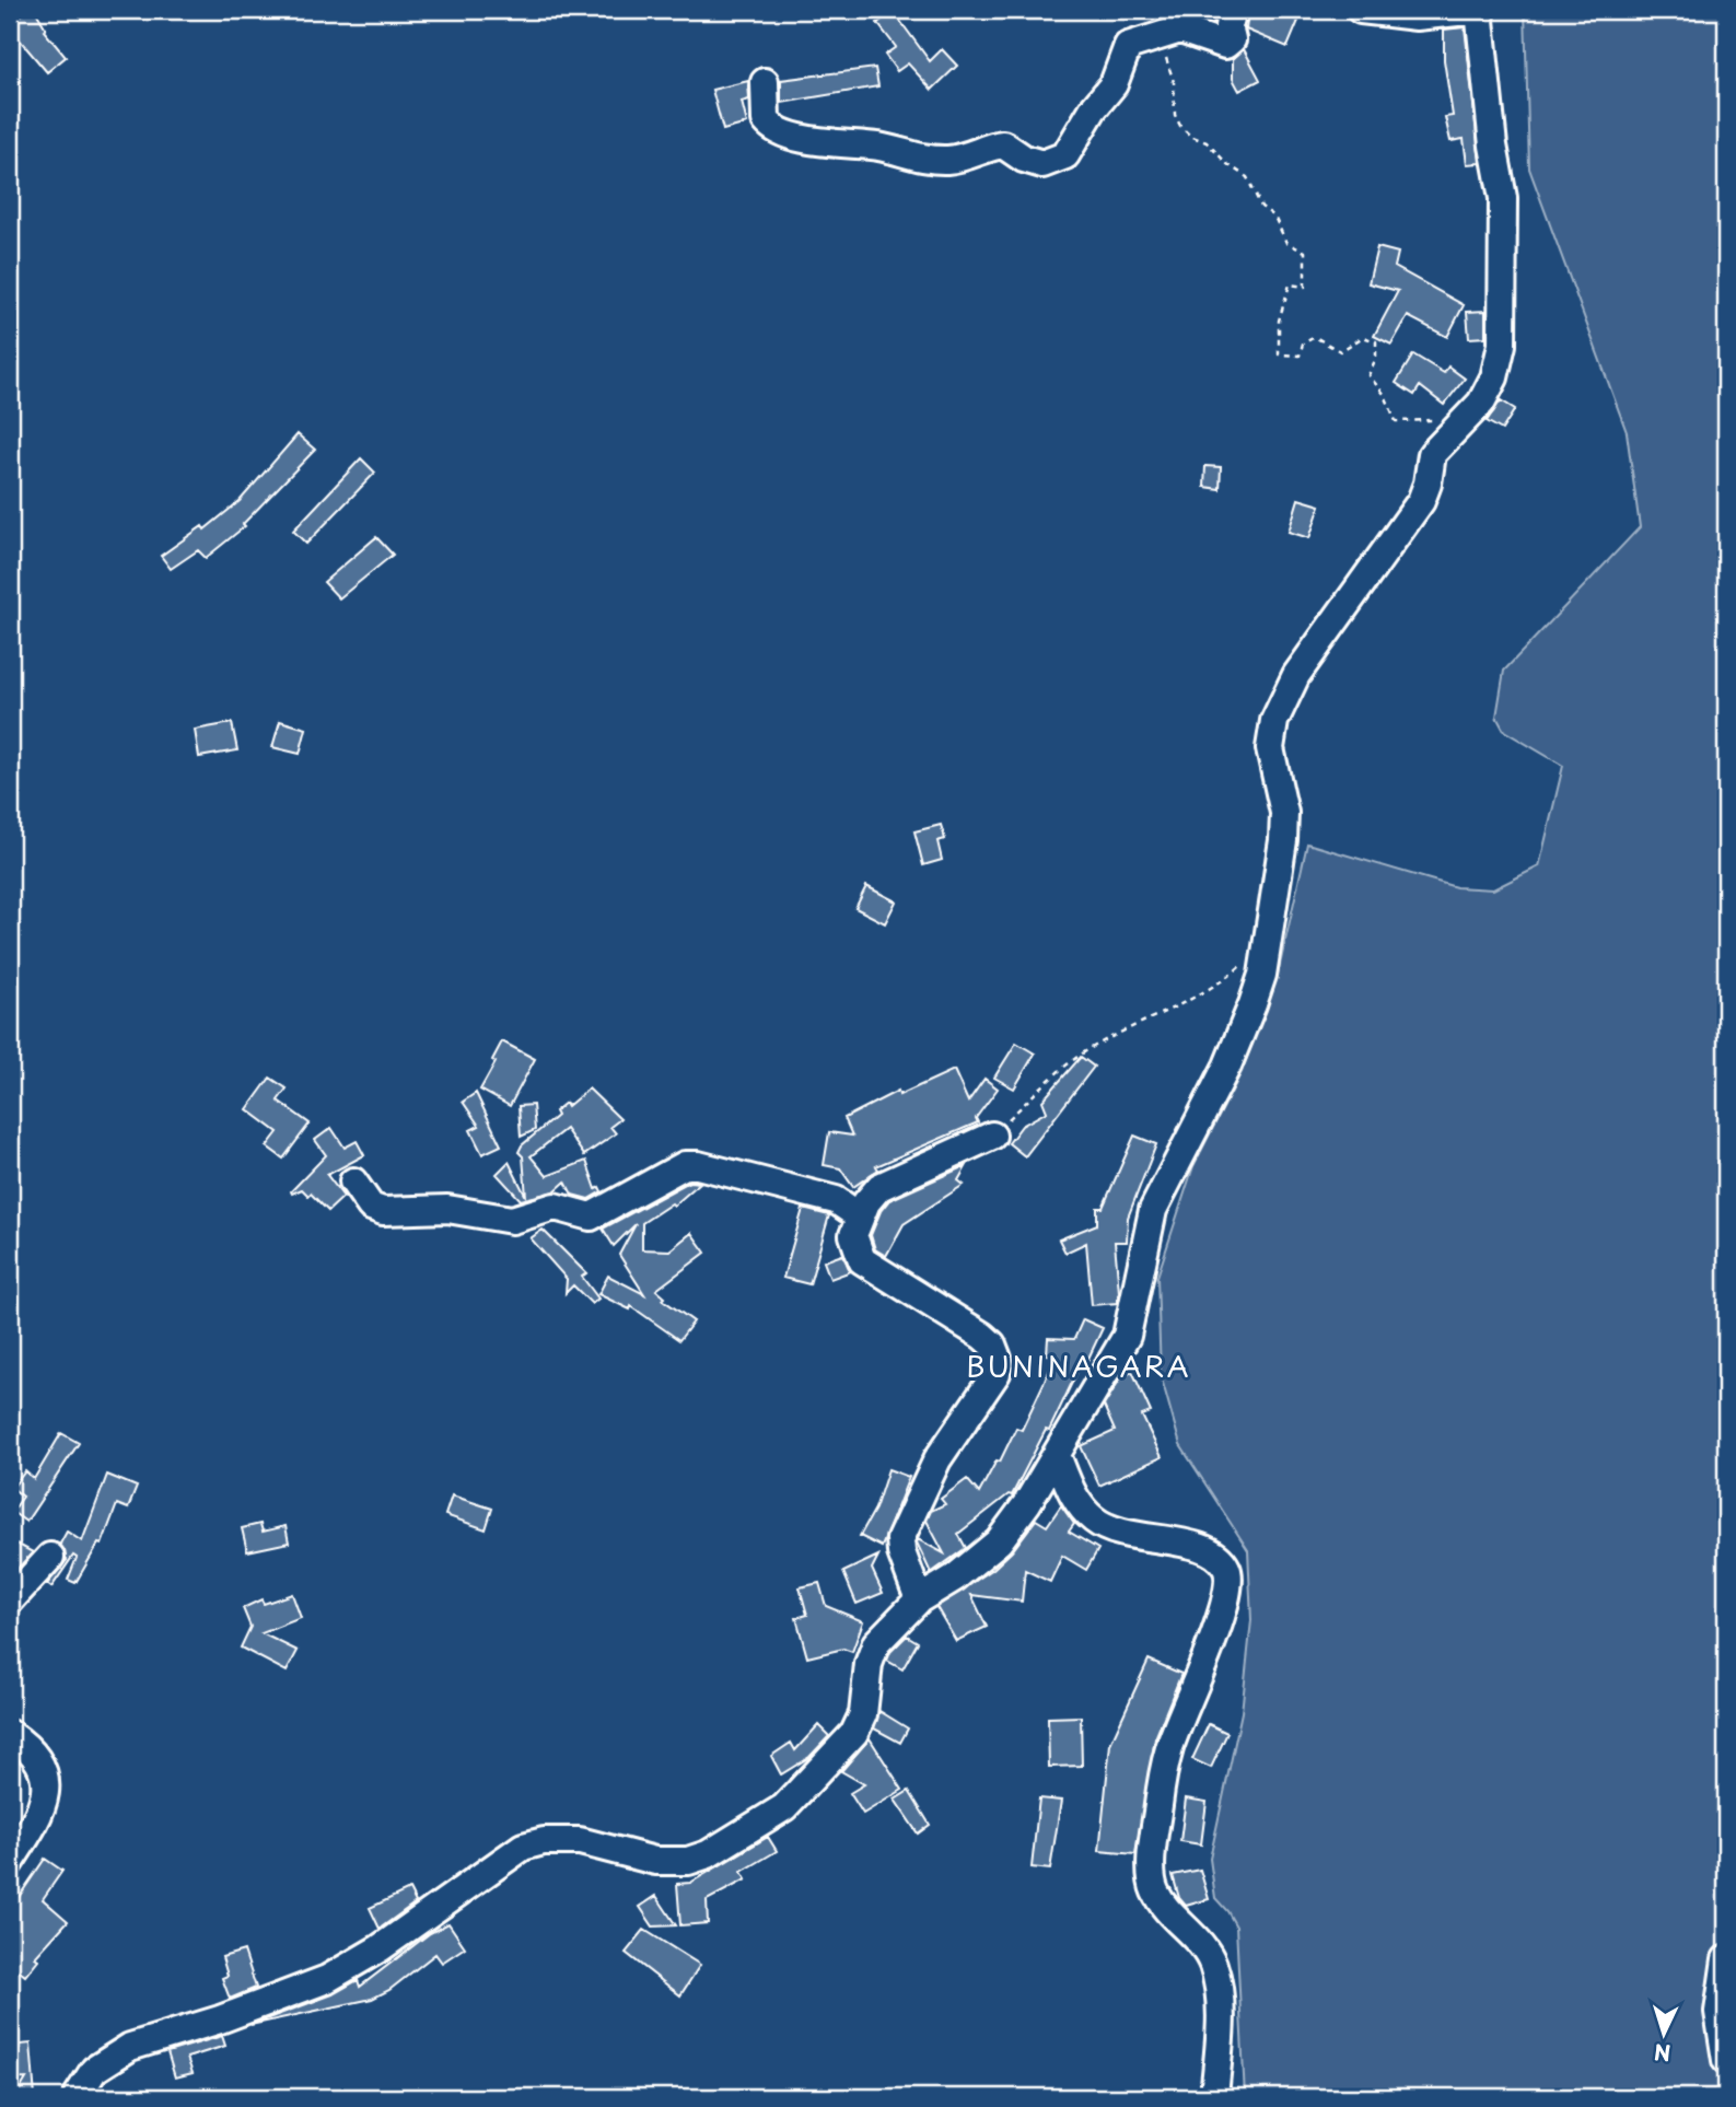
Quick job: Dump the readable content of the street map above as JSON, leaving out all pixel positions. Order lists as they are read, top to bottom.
{
  "districts": ["BUNINAGARA"],
  "north": "bottom"
}
